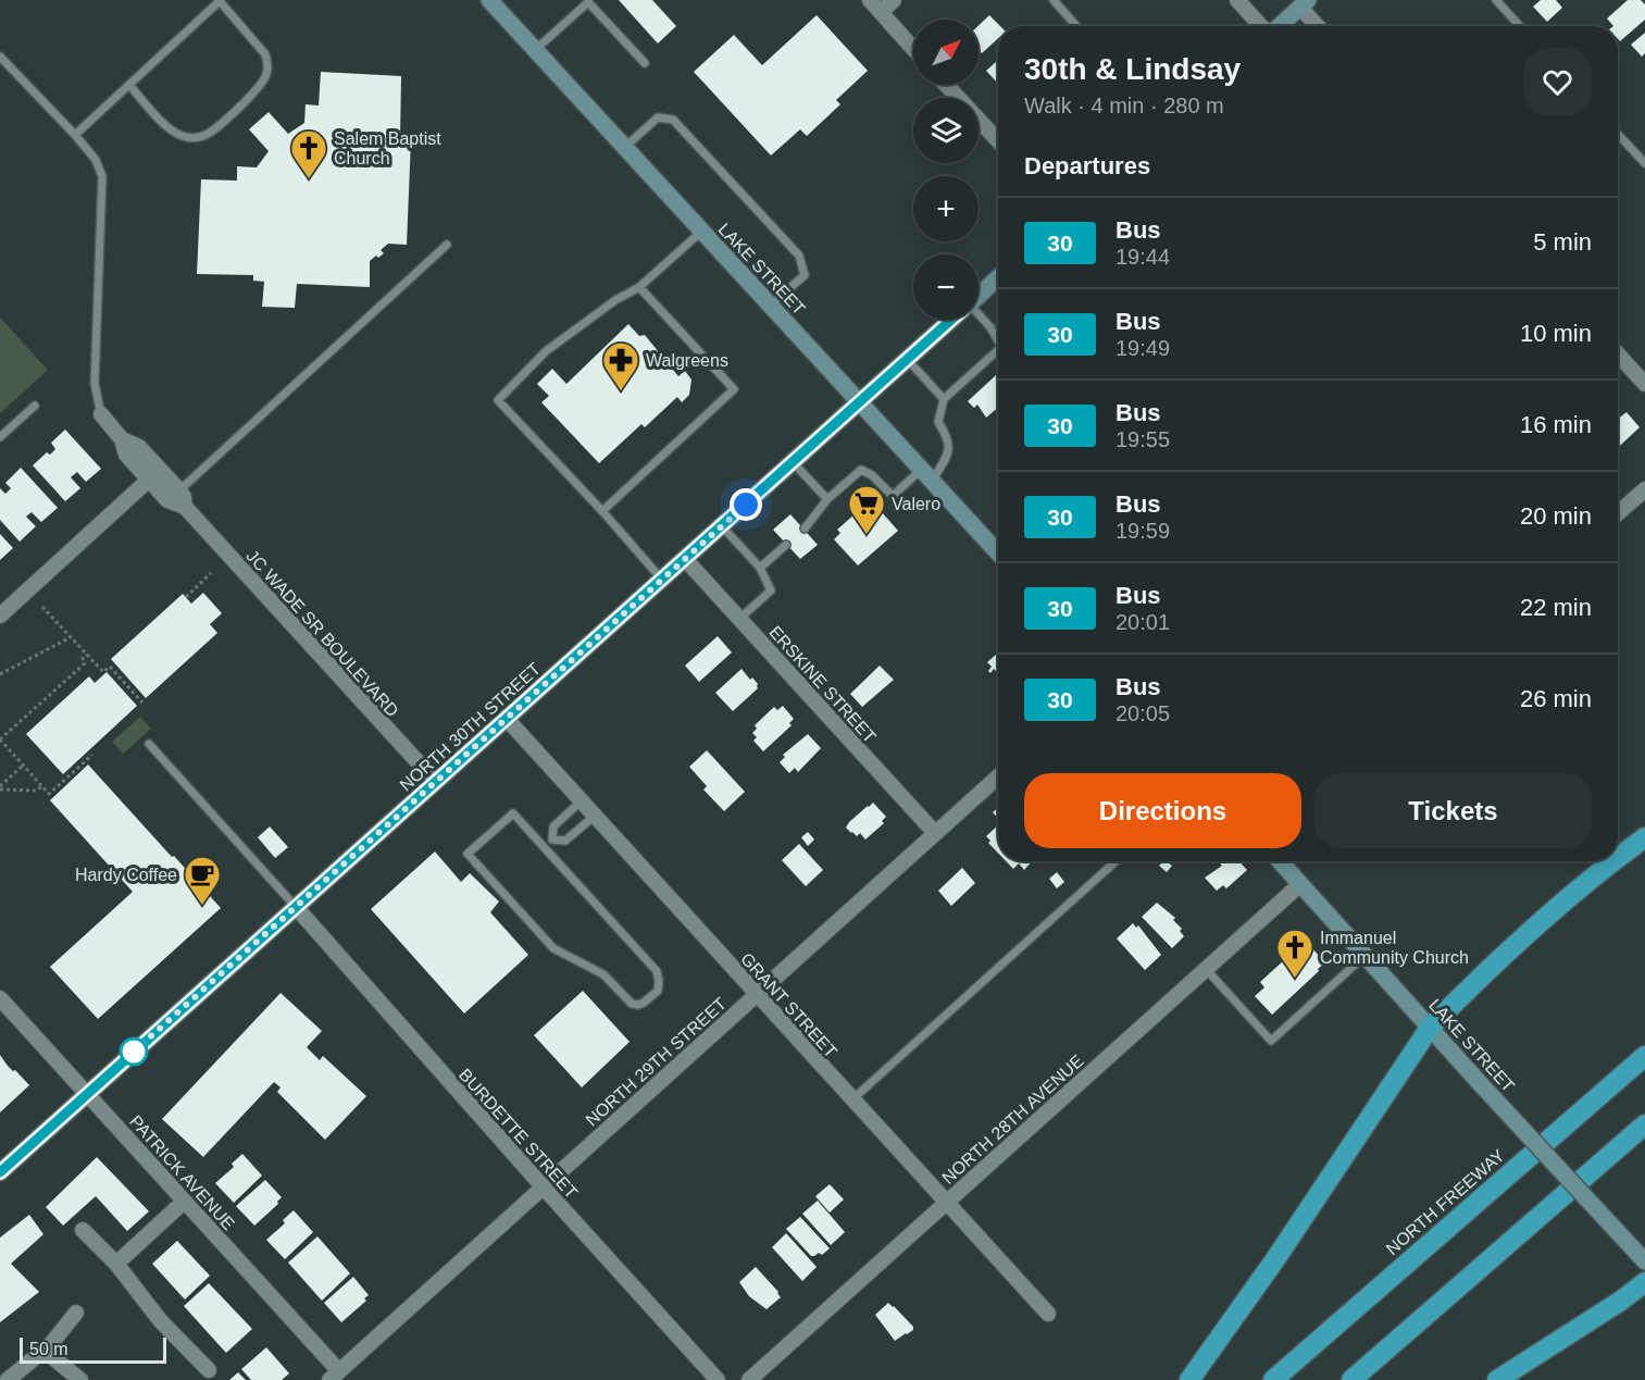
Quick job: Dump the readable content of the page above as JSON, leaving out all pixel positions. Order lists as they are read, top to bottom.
{
  "streets": {
    "highway": ["NORTH FREEWAY"],
    "main road": ["LAKE STREET", "NORTH 30TH STREET"],
    "street": [
      "JC WADE SR BOULEVARD",
      "ERSKINE STREET",
      "GRANT STREET",
      "NORTH 29TH STREET",
      "NORTH 28TH AVENUE",
      "BURDETTE STREET",
      "PATRICK AVENUE"
    ]
  },
  "crossings": [
    ["LAKE STREET", "NORTH 30TH STREET"],
    ["LAKE STREET", "NORTH 28TH AVENUE"],
    ["JC WADE SR BOULEVARD", "NORTH 30TH STREET"],
    ["ERSKINE STREET", "NORTH 30TH STREET"],
    ["ERSKINE STREET", "NORTH 29TH STREET"],
    ["NORTH 30TH STREET", "GRANT STREET"],
    ["NORTH 30TH STREET", "BURDETTE STREET"],
    ["NORTH 30TH STREET", "PATRICK AVENUE"],
    ["GRANT STREET", "NORTH 29TH STREET"],
    ["GRANT STREET", "NORTH 28TH AVENUE"],
    ["NORTH 29TH STREET", "BURDETTE STREET"],
    ["NORTH 29TH STREET", "PATRICK AVENUE"]
  ],
  "places": {
    "church": ["Salem Baptist Church", "Immanuel Community Church"],
    "pharmacy": ["Walgreens"],
    "supermarket": ["Valero"],
    "cafe": ["Hardy Coffee"]
  },
  "lines": ["bus line 30"],
  "scale_bar": "50 m",
  "north": "top right",
  "page": {
    "map_buttons": ["+", "−"],
    "heading": [
      ["30th & Lindsay", "Walk · 4 min · 280 m"],
      "Departures"
    ],
    "list": [
      {
        "mark": "30",
        "name": "Bus",
        "note": "19:44",
        "value": "5 min"
      },
      {
        "mark": "30",
        "name": "Bus",
        "note": "19:49",
        "value": "10 min"
      },
      {
        "mark": "30",
        "name": "Bus",
        "note": "19:55",
        "value": "16 min"
      },
      {
        "mark": "30",
        "name": "Bus",
        "note": "19:59",
        "value": "20 min"
      },
      {
        "mark": "30",
        "name": "Bus",
        "note": "20:01",
        "value": "22 min"
      },
      {
        "mark": "30",
        "name": "Bus",
        "note": "20:05",
        "value": "26 min"
      }
    ],
    "buttons": ["Directions", "Tickets"],
    "scale": "50 m"
  }
}
